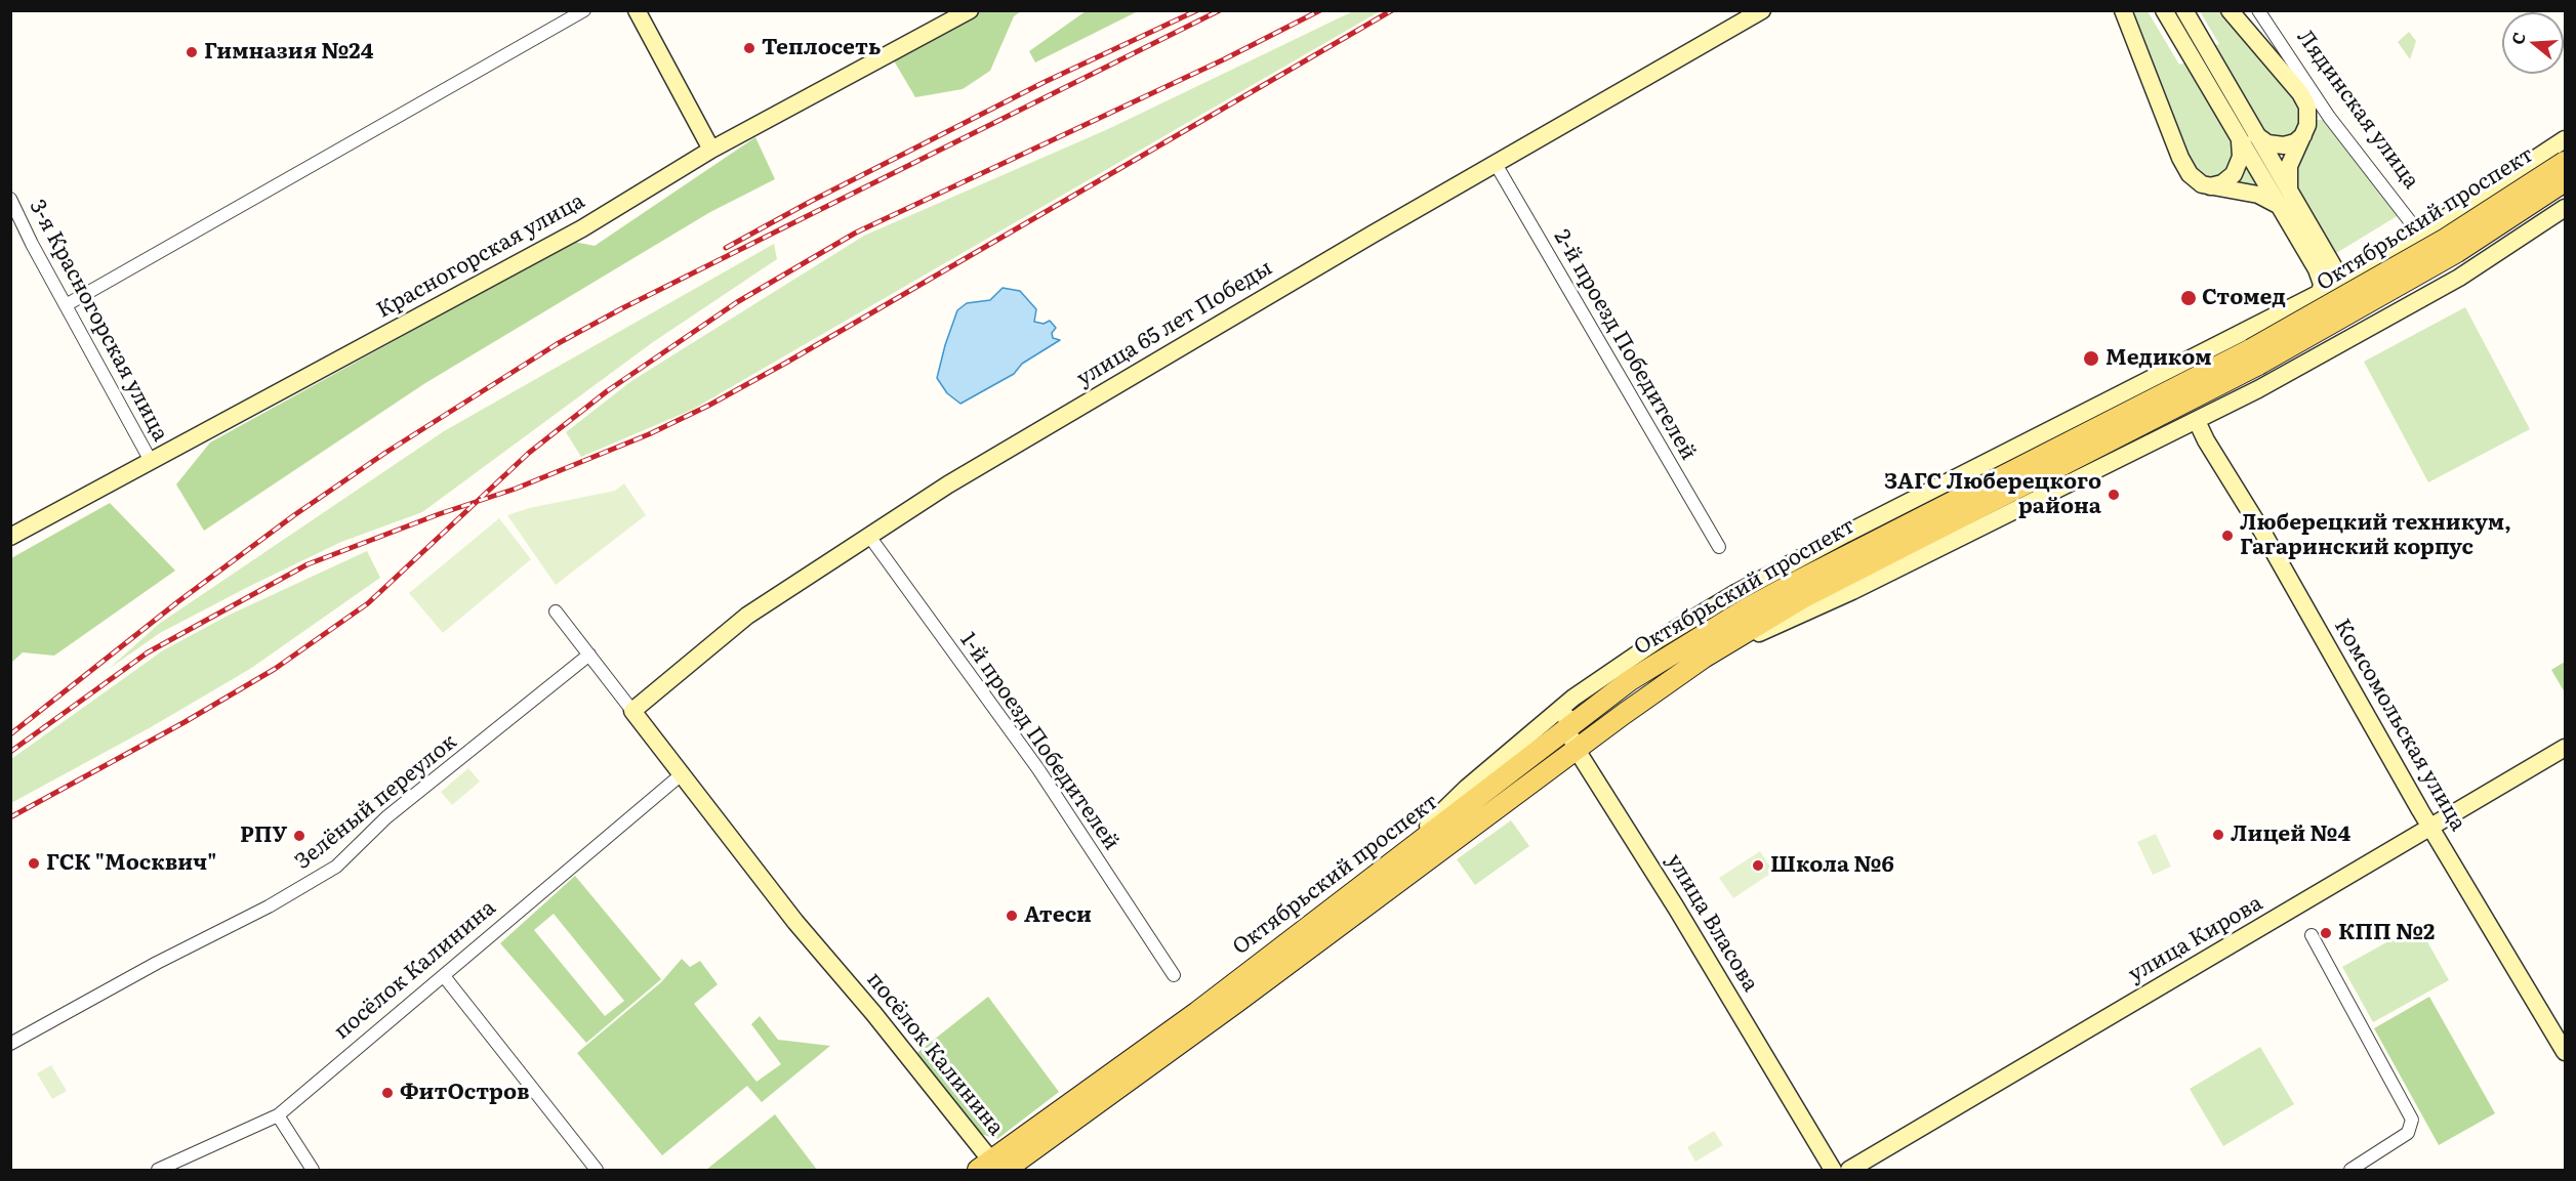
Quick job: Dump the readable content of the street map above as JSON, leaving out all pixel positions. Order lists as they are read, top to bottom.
{
  "streets": {
    "main road": [
      "Лядинская улица",
      "Октябрьский проспект",
      "Красногорская улица",
      "улица 65 лет Победы",
      "Комсомольская улица",
      "улица Власова",
      "улица Кирова",
      "посёлок Калинина"
    ],
    "street": [
      "3-я Красногорская улица",
      "2-й проезд Победителей",
      "1-й проезд Победителей",
      "Зелёный переулок"
    ]
  },
  "crossings": [
    ["Октябрьский проспект", "улица Власова"],
    ["Октябрьский проспект", "посёлок Калинина"],
    ["Красногорская улица", "3-я Красногорская улица"],
    ["улица 65 лет Победы", "2-й проезд Победителей"],
    ["улица 65 лет Победы", "1-й проезд Победителей"],
    ["улица 65 лет Победы", "посёлок Калинина"],
    ["Комсомольская улица", "улица Кирова"],
    ["Зелёный переулок", "посёлок Калинина"]
  ],
  "places": [
    "Теплосеть",
    "Гимназия №24",
    "Стомед",
    "Медиком",
    "ЗАГС Люберецкого района",
    "Люберецкий техникум, Гагаринский корпус",
    "Лицей №4",
    "РПУ",
    "ГСК \"Москвич\"",
    "Школа №6",
    "Атеси",
    "КПП №2",
    "ФитОстров"
  ],
  "north": "left"
}
